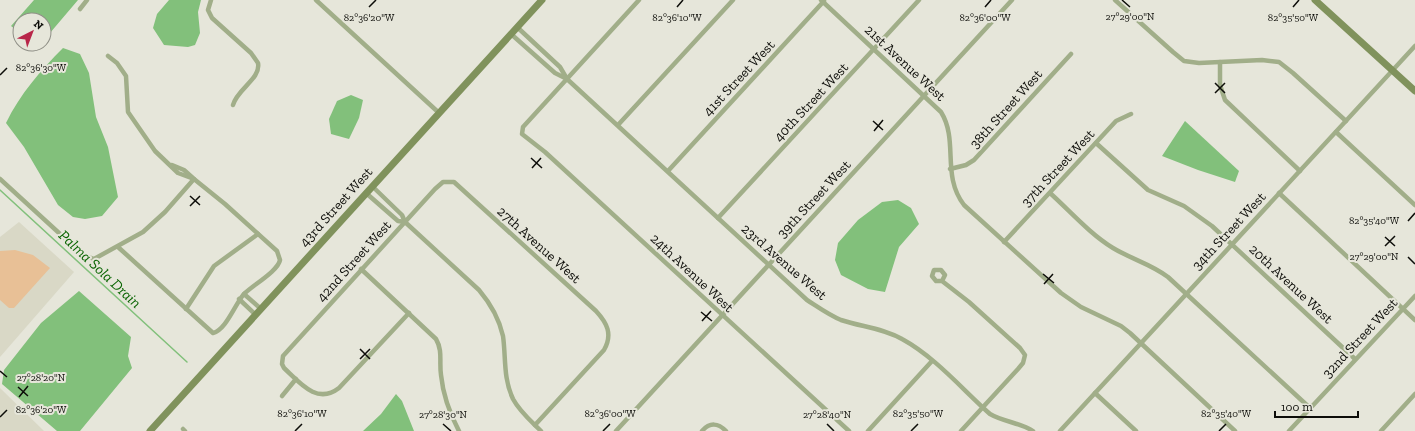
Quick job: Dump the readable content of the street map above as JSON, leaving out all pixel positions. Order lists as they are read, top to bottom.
{
  "streets": {
    "street": [
      "21st Avenue West",
      "41st Street West",
      "40th Street West",
      "38th Street West",
      "37th Street West",
      "39th Street West",
      "43rd Street West",
      "34th Street West",
      "27th Avenue West",
      "42nd Street West",
      "23rd Avenue West",
      "24th Avenue West",
      "20th Avenue West",
      "32nd Street West"
    ]
  },
  "crossings": [
    ["21st Avenue West", "41st Street West"],
    ["21st Avenue West", "40th Street West"],
    ["21st Avenue West", "38th Street West"],
    ["21st Avenue West", "37th Street West"],
    ["21st Avenue West", "39th Street West"],
    ["21st Avenue West", "34th Street West"],
    ["41st Street West", "23rd Avenue West"],
    ["40th Street West", "23rd Avenue West"],
    ["37th Street West", "20th Avenue West"],
    ["39th Street West", "23rd Avenue West"],
    ["39th Street West", "24th Avenue West"],
    ["43rd Street West", "23rd Avenue West"],
    ["34th Street West", "20th Avenue West"],
    ["27th Avenue West", "42nd Street West"],
    ["23rd Avenue West", "24th Avenue West"],
    ["20th Avenue West", "32nd Street West"]
  ],
  "water": ["Palma Sola Drain"],
  "scale_bar": "100 m",
  "north": "top right",
  "coordinates": [
    "27°29'00\"N",
    "82°36'10\"W",
    "82°36'00\"W",
    "82°35'50\"W",
    "82°36'20\"W",
    "82°36'30\"W",
    "82°35'40\"W",
    "27°28'20\"N",
    "27°28'30\"N",
    "27°28'40\"N"
  ]
}
